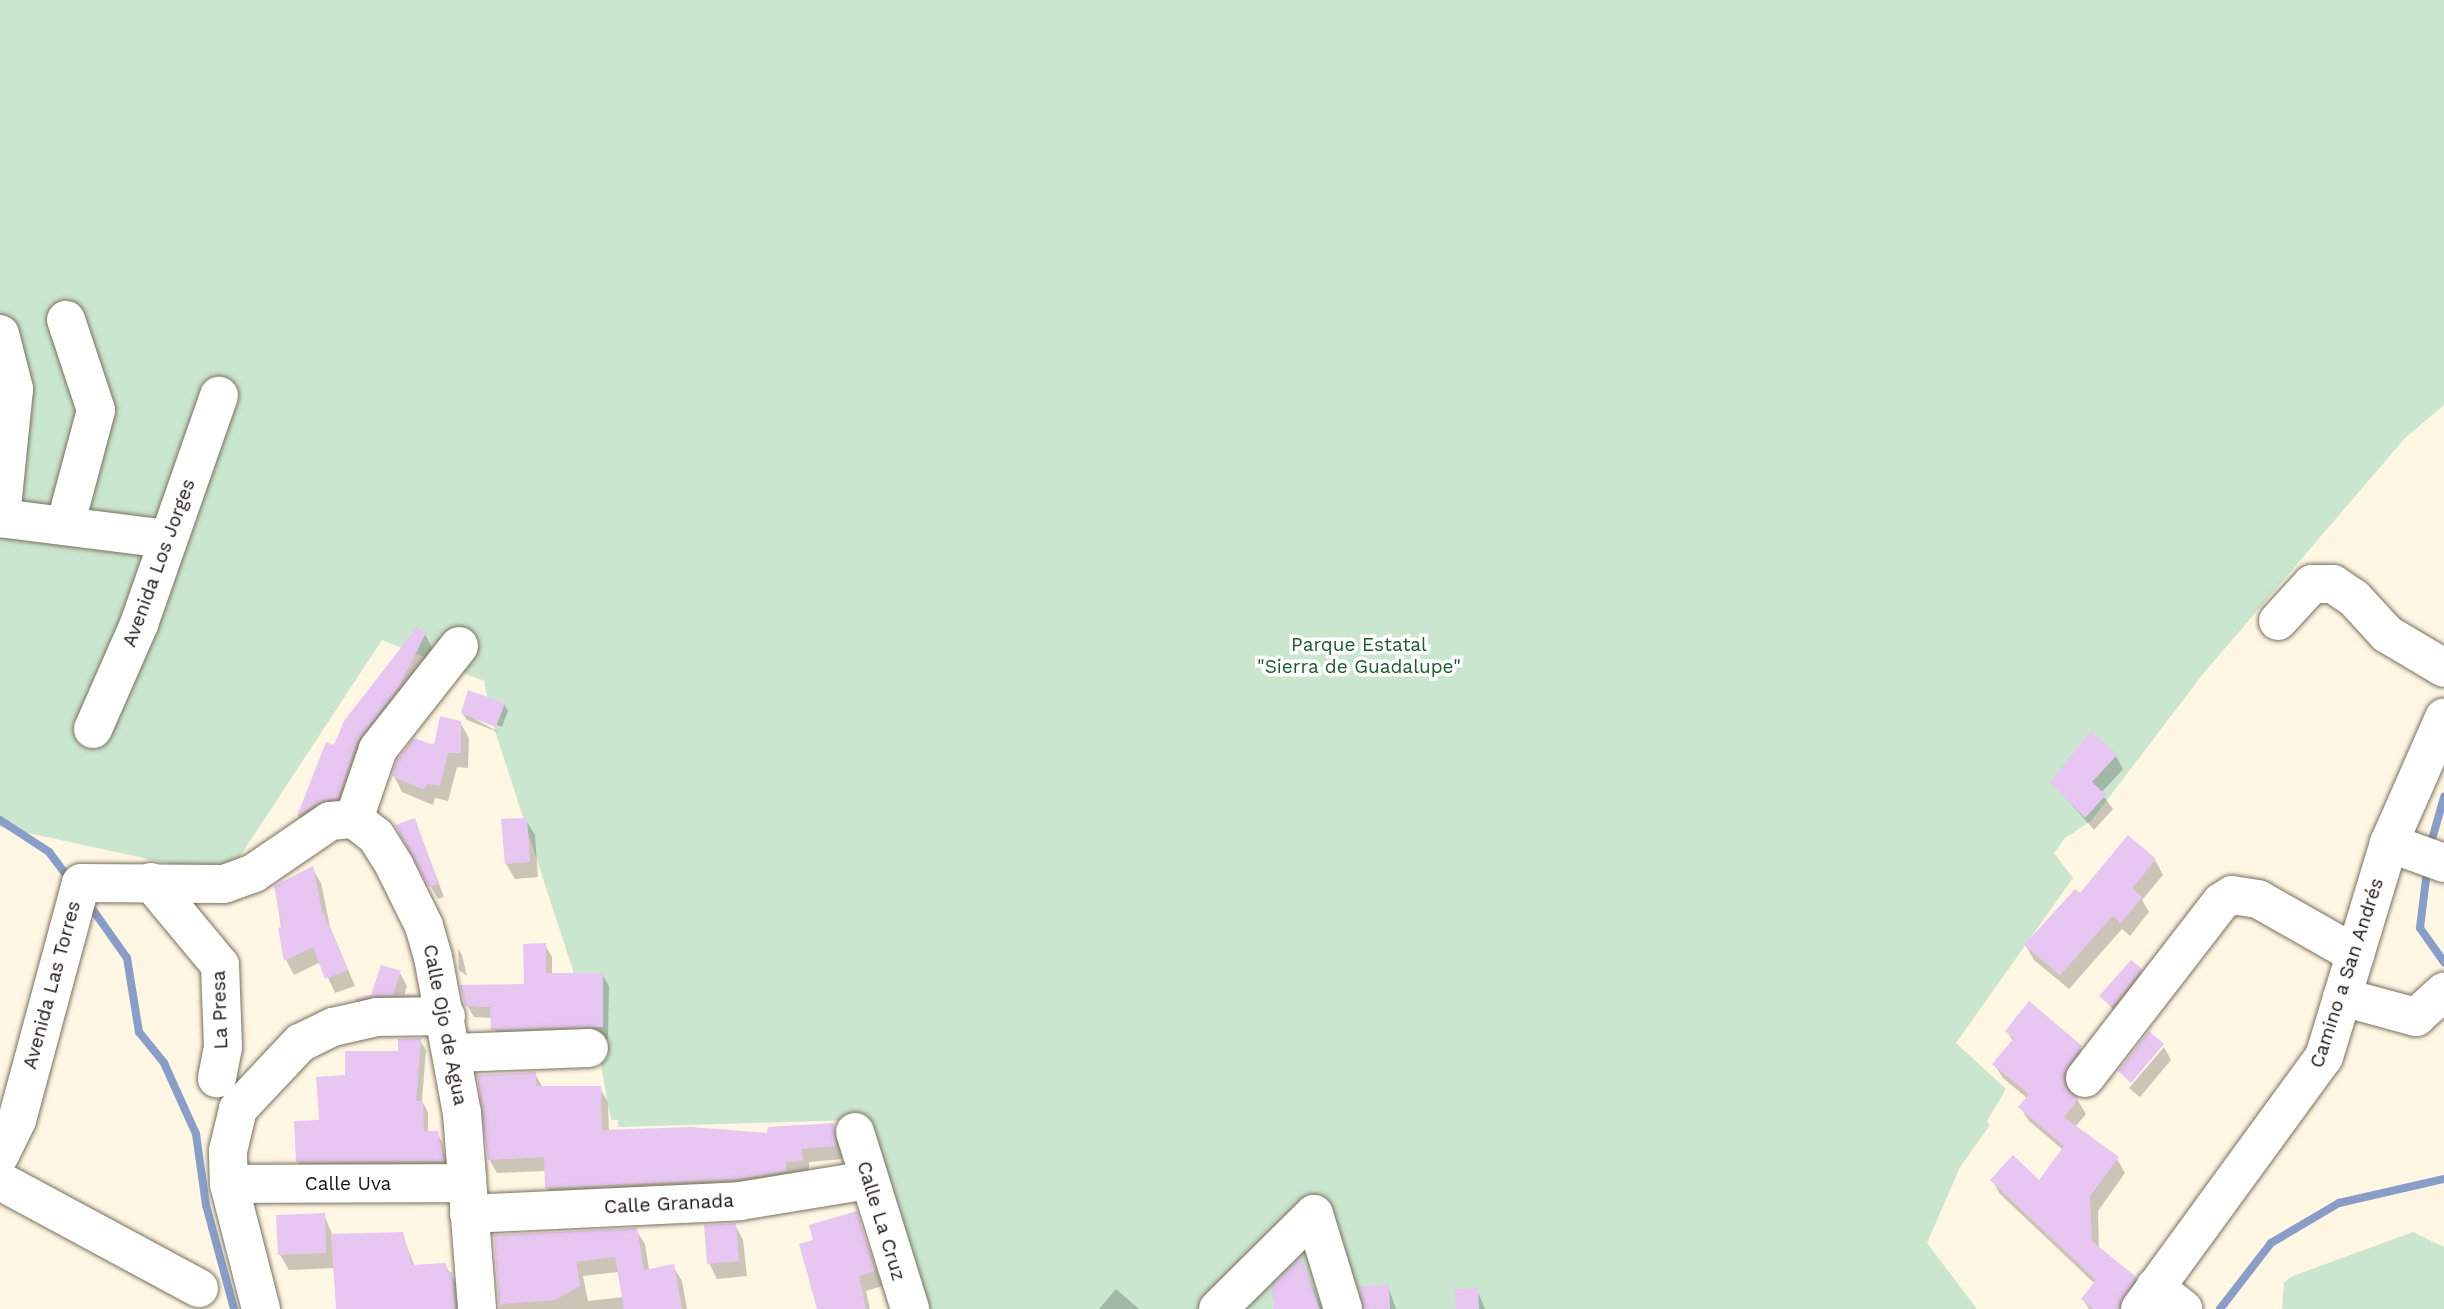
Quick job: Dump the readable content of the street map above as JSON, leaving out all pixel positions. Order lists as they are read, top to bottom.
{
  "streets": {
    "street": [
      "Avenida Los Jorges",
      "Camino a San Andrés",
      "Avenida Las Torres",
      "La Presa",
      "Calle Ojo de Agua",
      "Calle Uva",
      "Calle Granada",
      "Calle La Cruz"
    ]
  },
  "crossings": [
    ["Avenida Las Torres", "La Presa"],
    ["Calle Ojo de Agua", "Calle Uva"],
    ["Calle Ojo de Agua", "Calle Granada"],
    ["Calle Uva", "Calle Granada"],
    ["Calle Granada", "Calle La Cruz"]
  ],
  "parks": ["Parque Estatal \"Sierra de Guadalupe\""]
}
